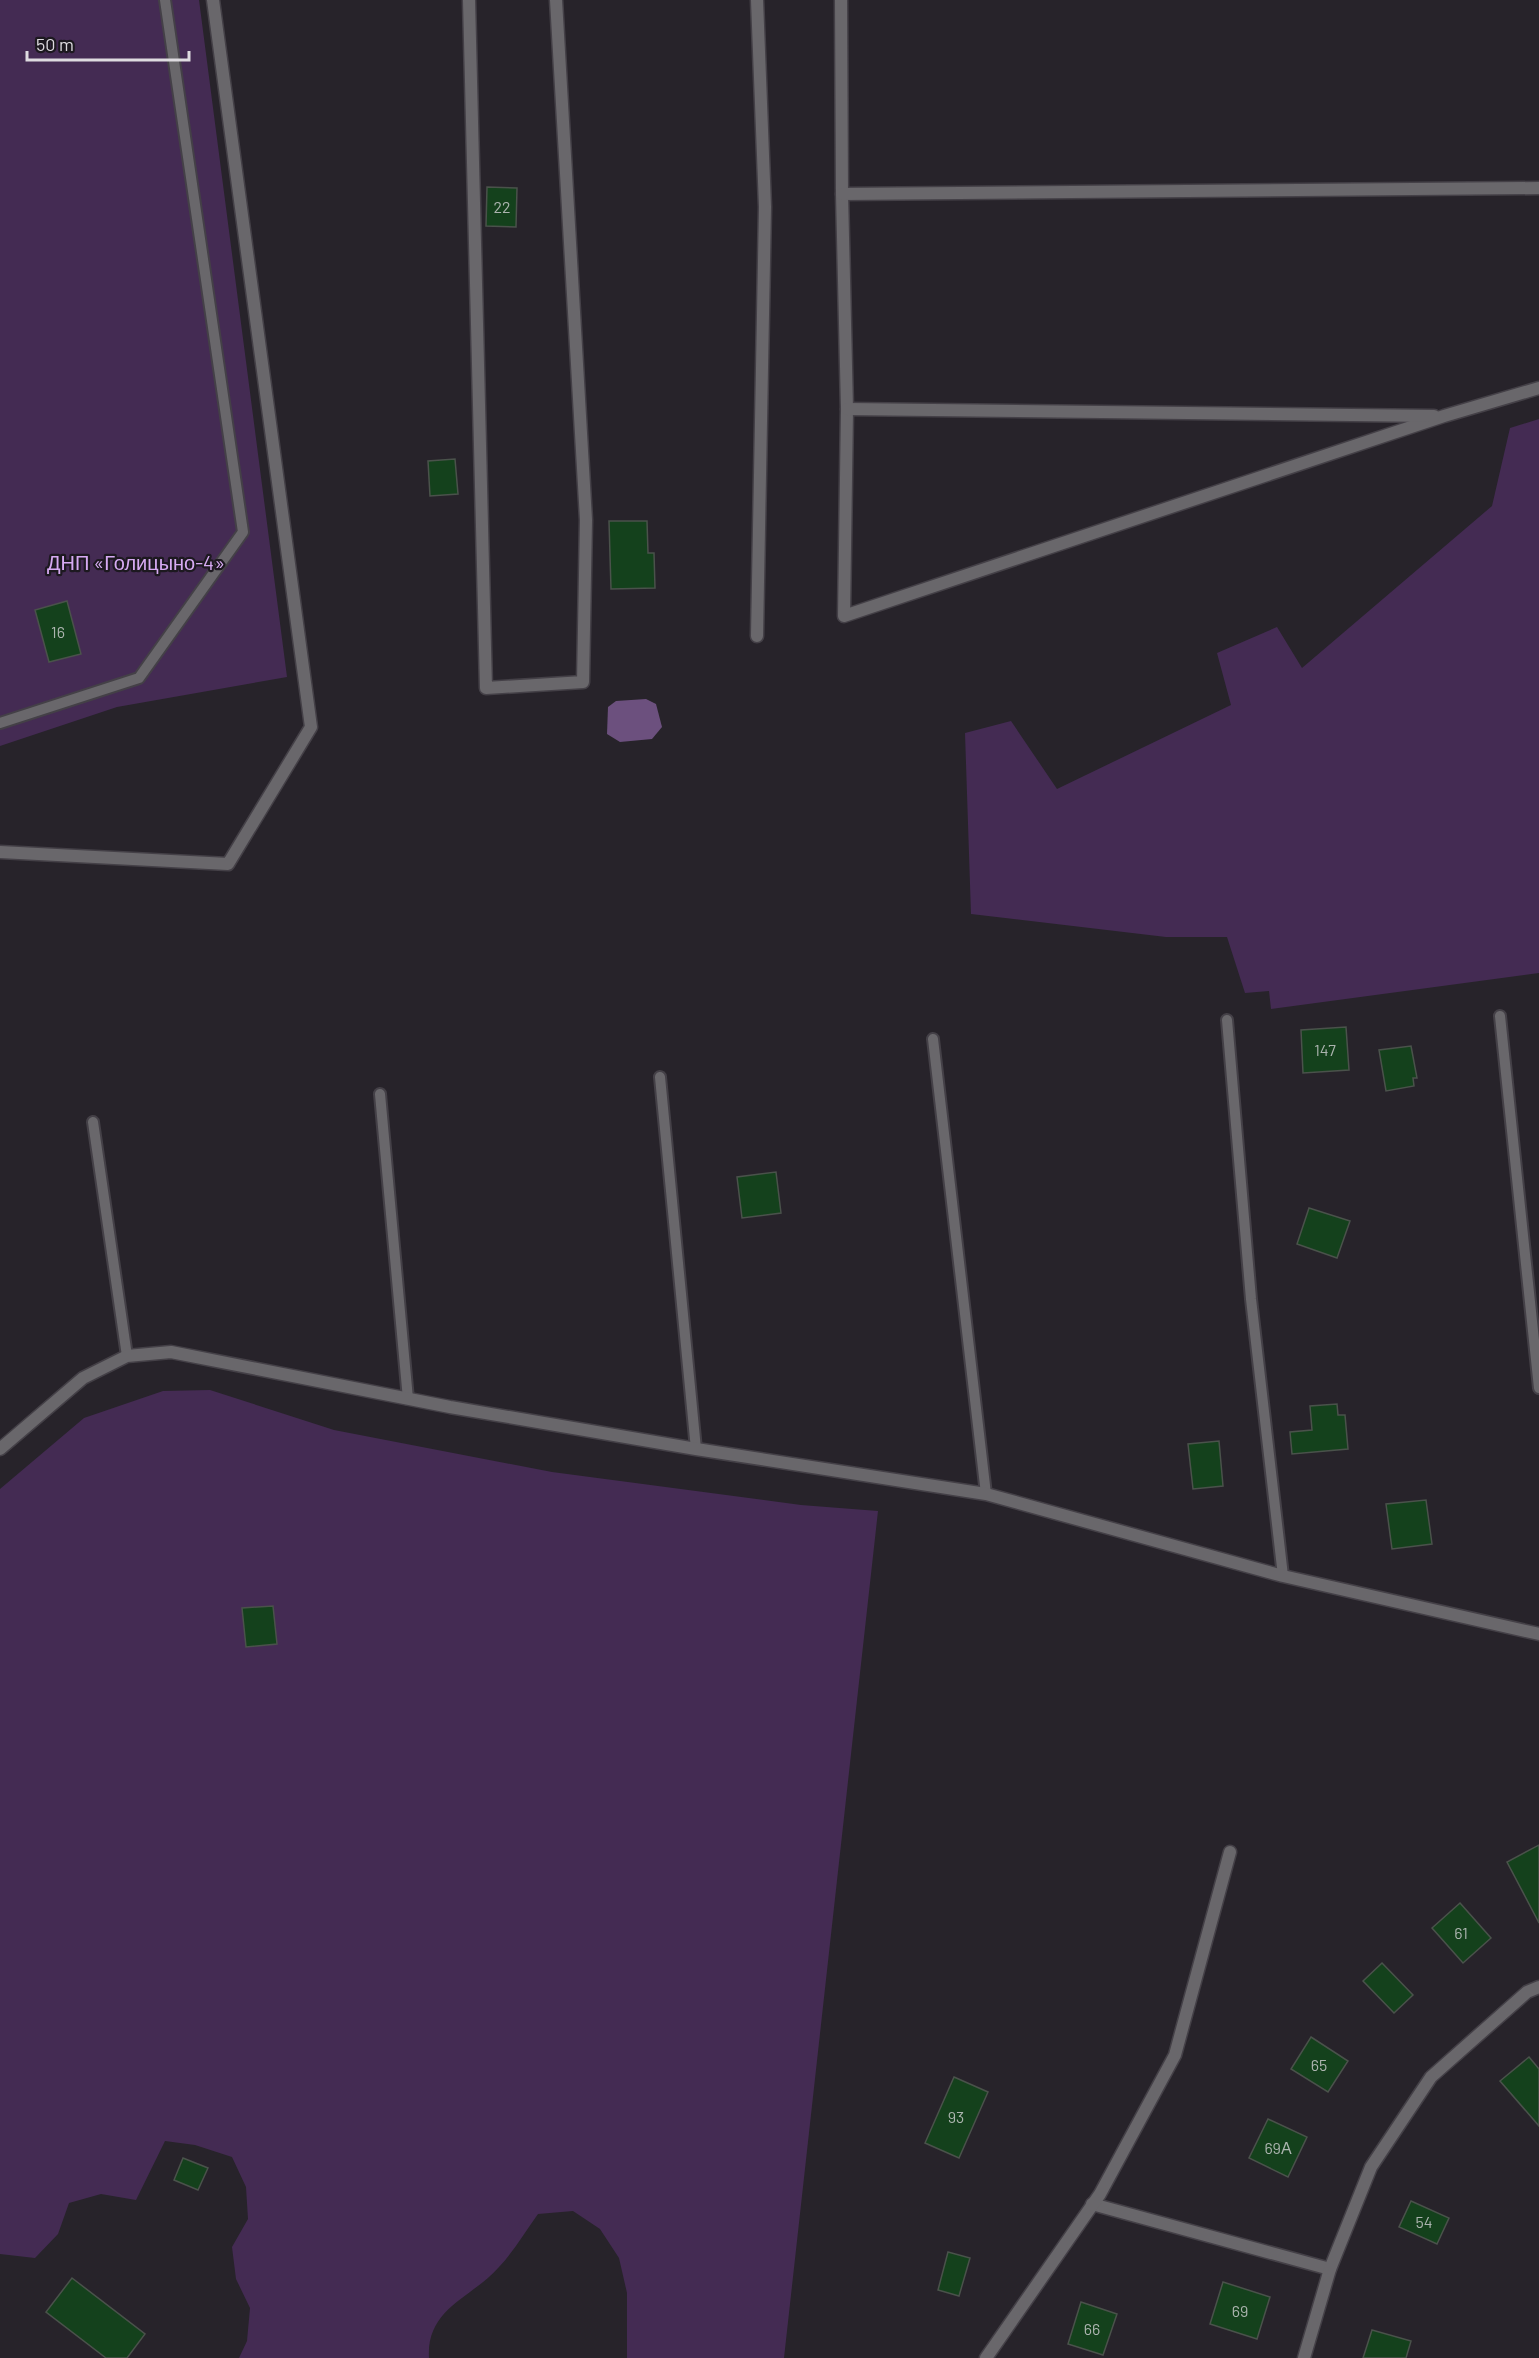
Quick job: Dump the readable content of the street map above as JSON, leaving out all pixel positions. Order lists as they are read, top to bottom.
{
  "parks": ["ДНП «Голицыно-4»"],
  "house_numbers": [
    "22",
    "16",
    "147",
    "61",
    "65",
    "93",
    "69А",
    "54",
    "69",
    "66"
  ],
  "scale_bar": "50 m"
}
